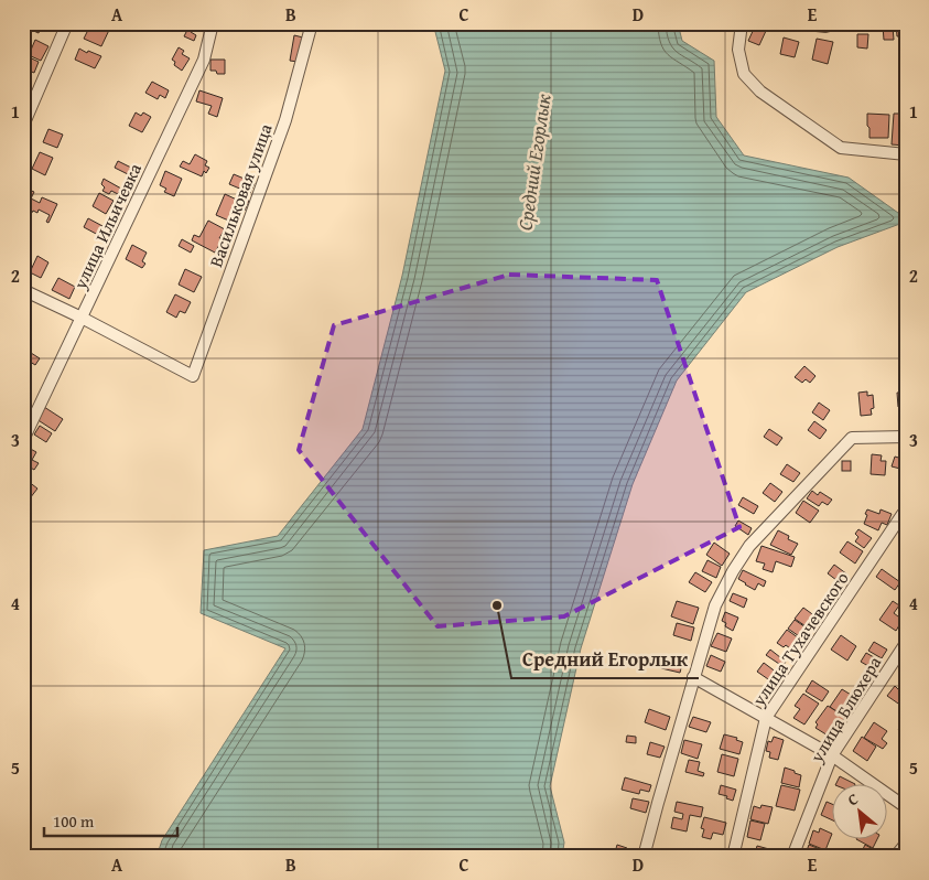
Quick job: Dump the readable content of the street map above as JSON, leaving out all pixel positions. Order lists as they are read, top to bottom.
{
  "streets": {
    "street": [
      "Васильковая улица",
      "улица Ильичевка",
      "улица Тухачевского",
      "улица Блюхера"
    ]
  },
  "crossings": [
    ["Васильковая улица", "улица Ильичевка"]
  ],
  "water": ["Средний Егорлык"],
  "places": ["Средний Егорлык"],
  "scale_bar": "100 m",
  "north": "top left",
  "grid": {
    "columns": [
      "A",
      "B",
      "C",
      "D",
      "E"
    ],
    "rows": [
      "1",
      "2",
      "3",
      "4",
      "5"
    ]
  }
}
